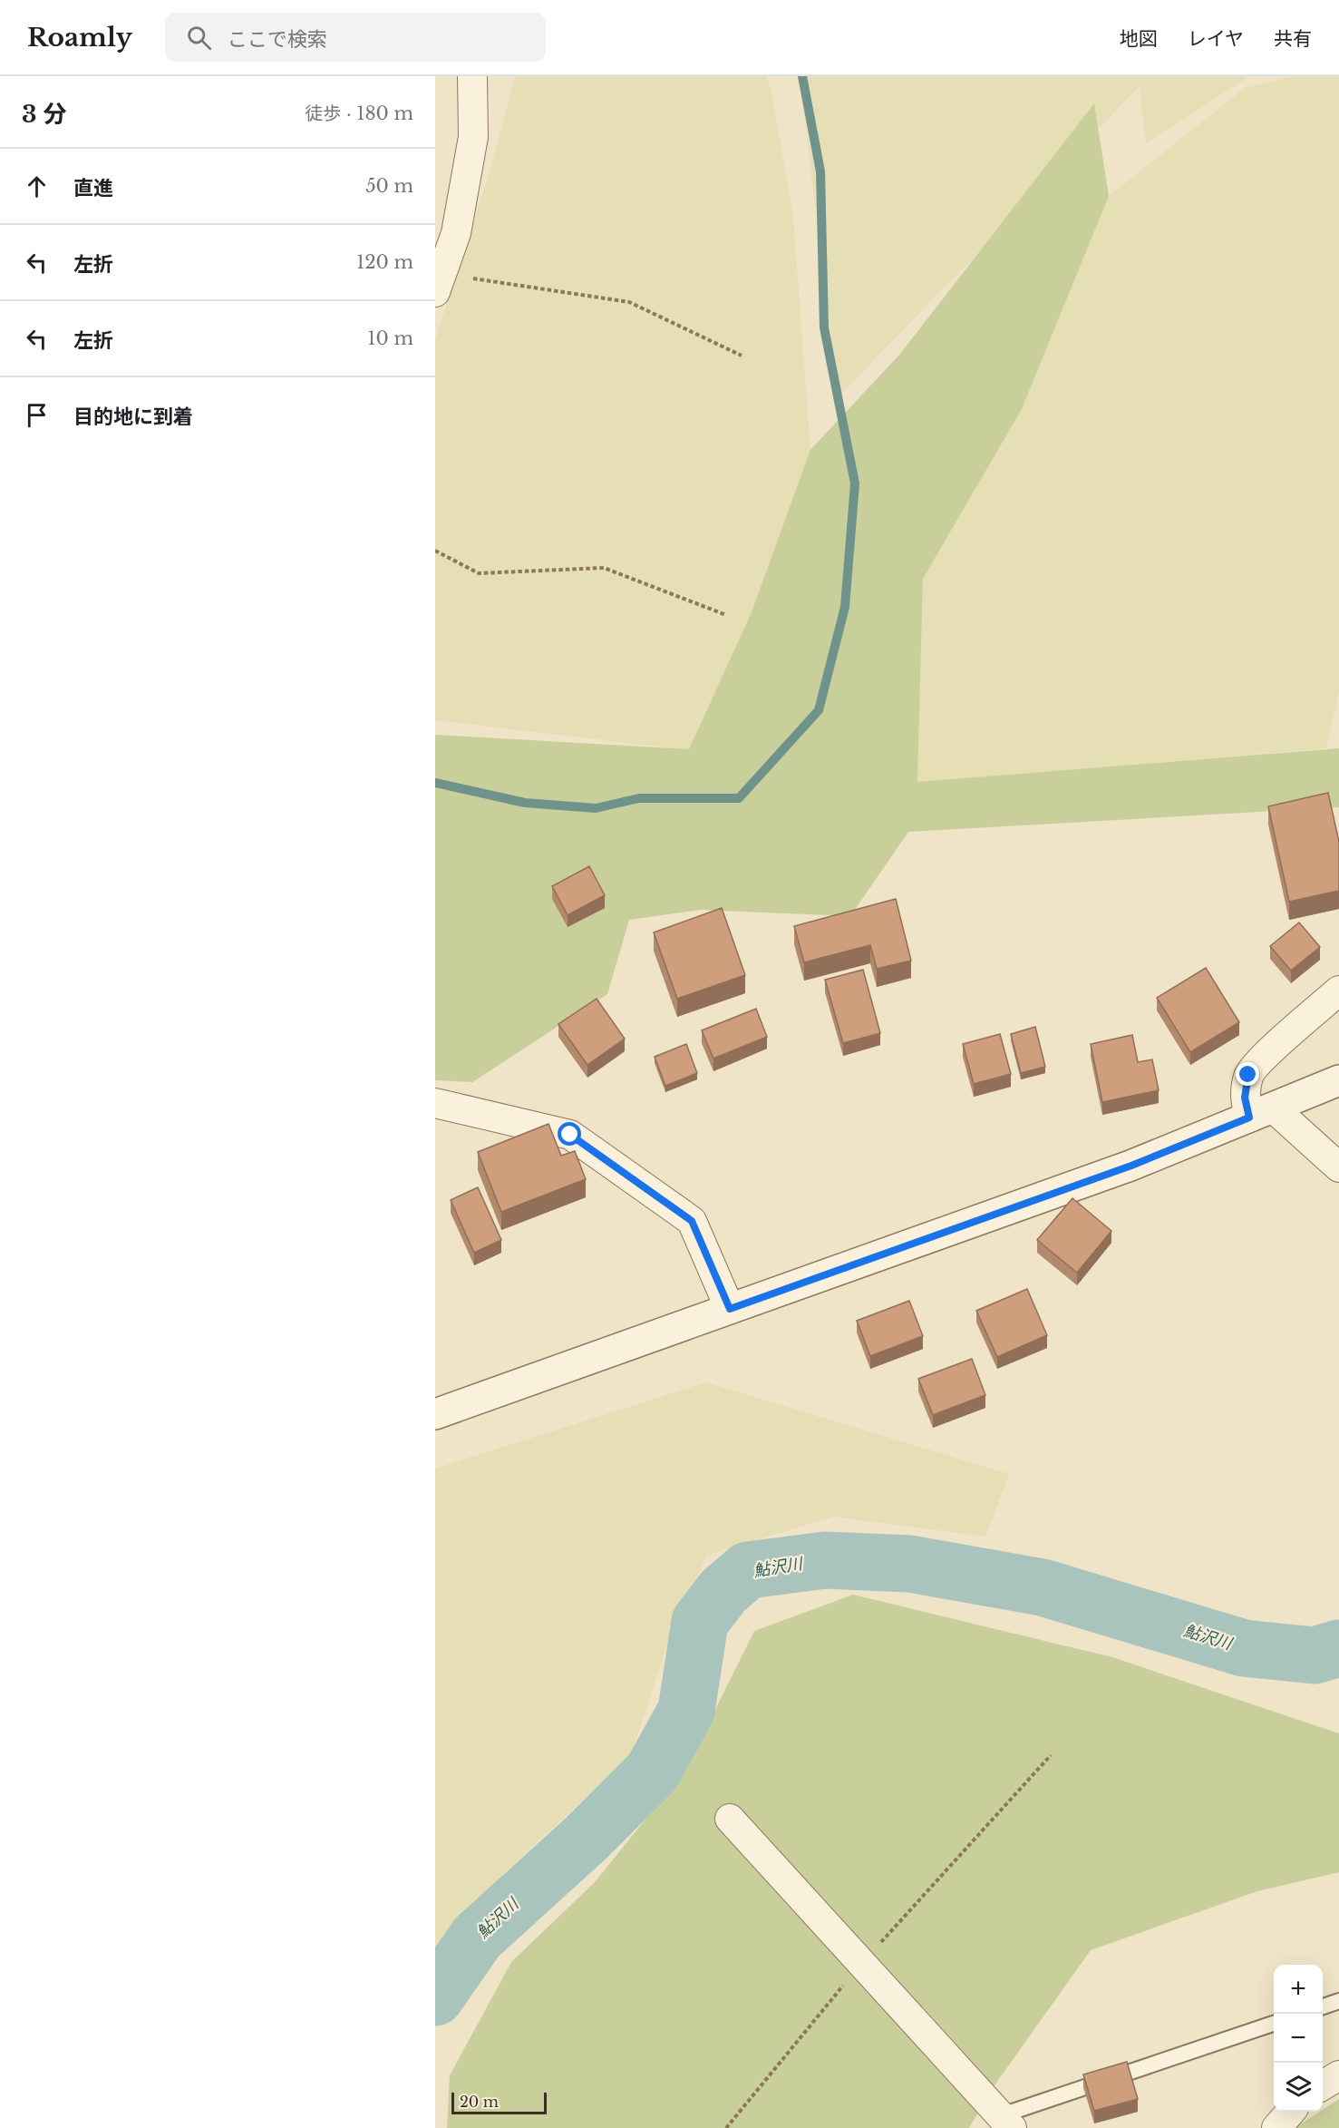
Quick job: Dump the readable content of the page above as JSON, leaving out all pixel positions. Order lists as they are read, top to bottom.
{
  "water": ["鮎沢川"],
  "scale_bar": "20 m",
  "page": {
    "header": "Roamly",
    "search": "ここで検索",
    "nav": ["地図", "レイヤ", "共有"],
    "heading": ["3 分", "徒歩 · 180 m"],
    "list": [
      ["直進", "50 m"],
      ["左折", "120 m"],
      ["左折", "10 m"],
      "目的地に到着"
    ],
    "map_buttons": ["+", "−"],
    "scale": "20 m"
  }
}
